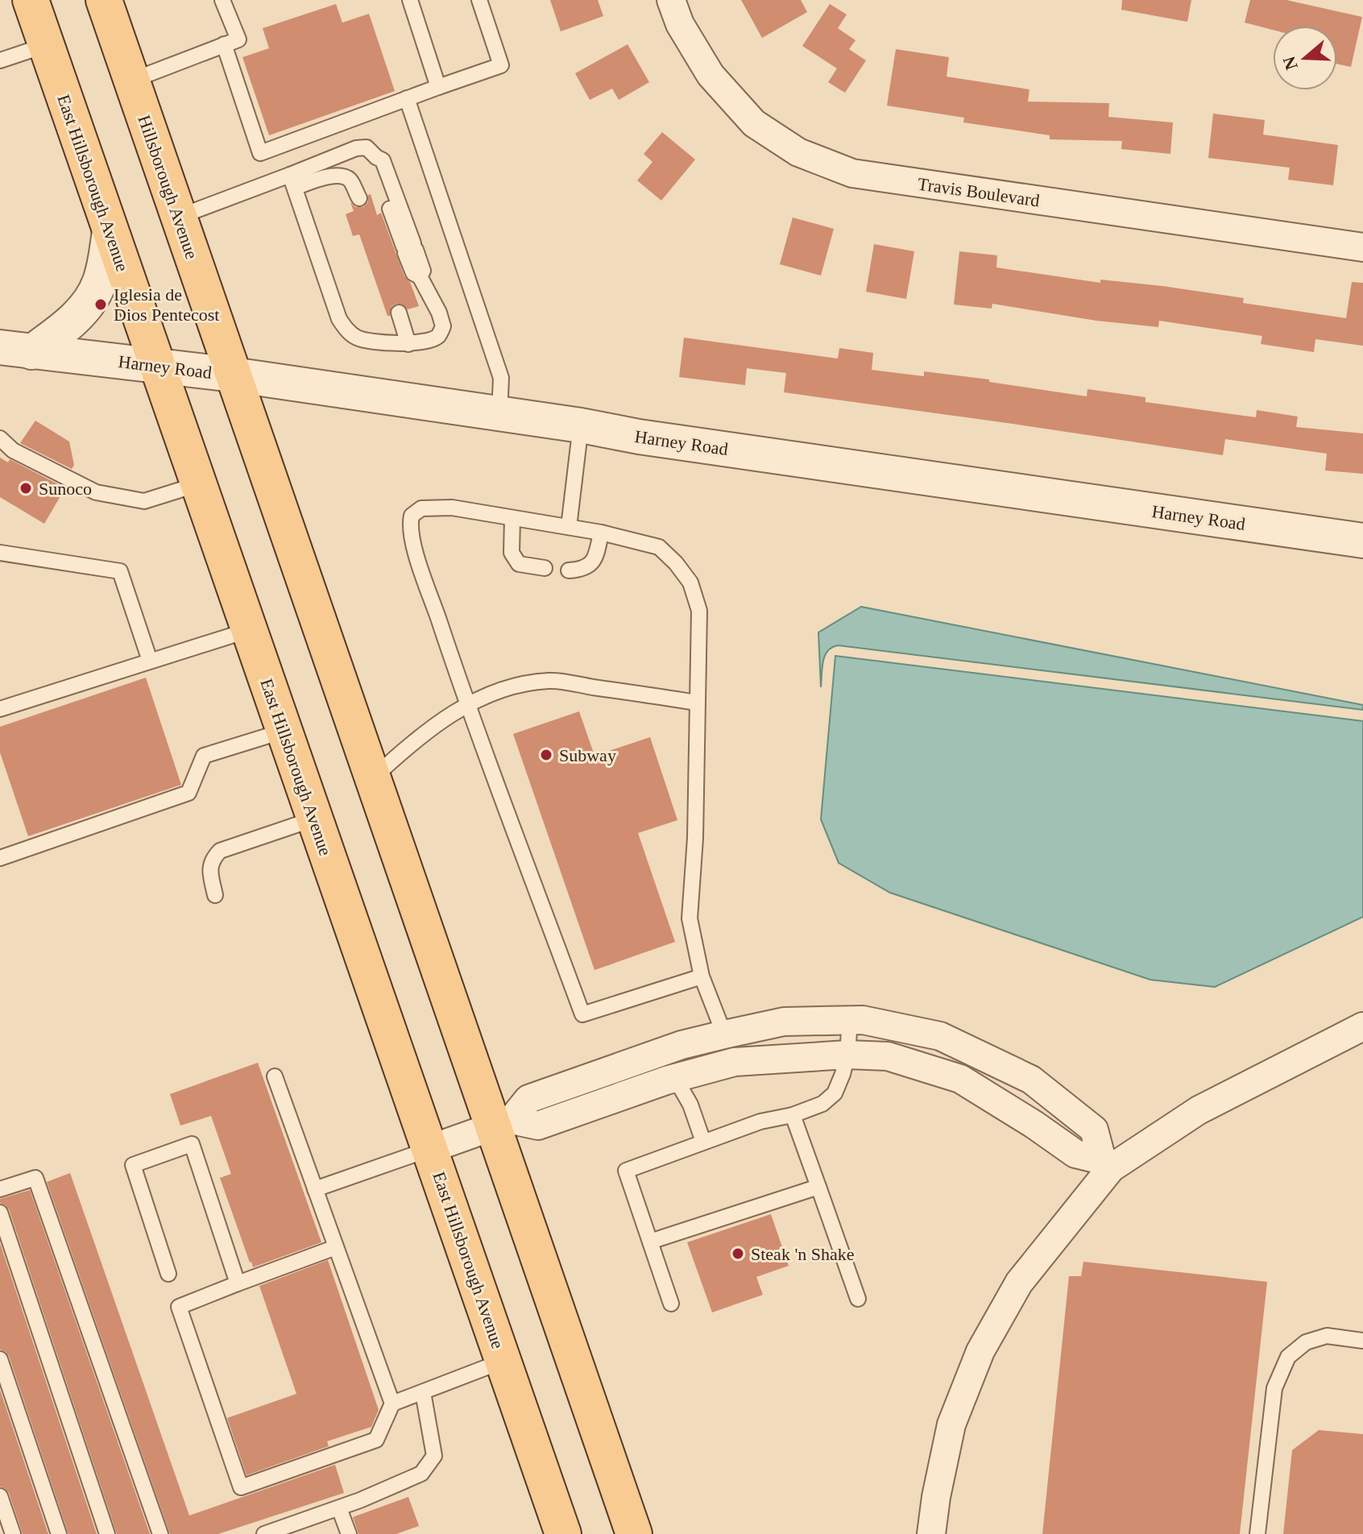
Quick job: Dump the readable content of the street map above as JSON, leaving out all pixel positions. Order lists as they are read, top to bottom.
{
  "streets": {
    "main road": ["East Hillsborough Avenue", "Hillsborough Avenue"],
    "street": ["Travis Boulevard", "Harney Road"]
  },
  "crossings": [
    ["East Hillsborough Avenue", "Harney Road"],
    ["Hillsborough Avenue", "Harney Road"]
  ],
  "places": [
    "Iglesia de Dios Pentecost",
    "Sunoco",
    "Subway",
    "Steak 'n Shake"
  ],
  "north": "left"
}
